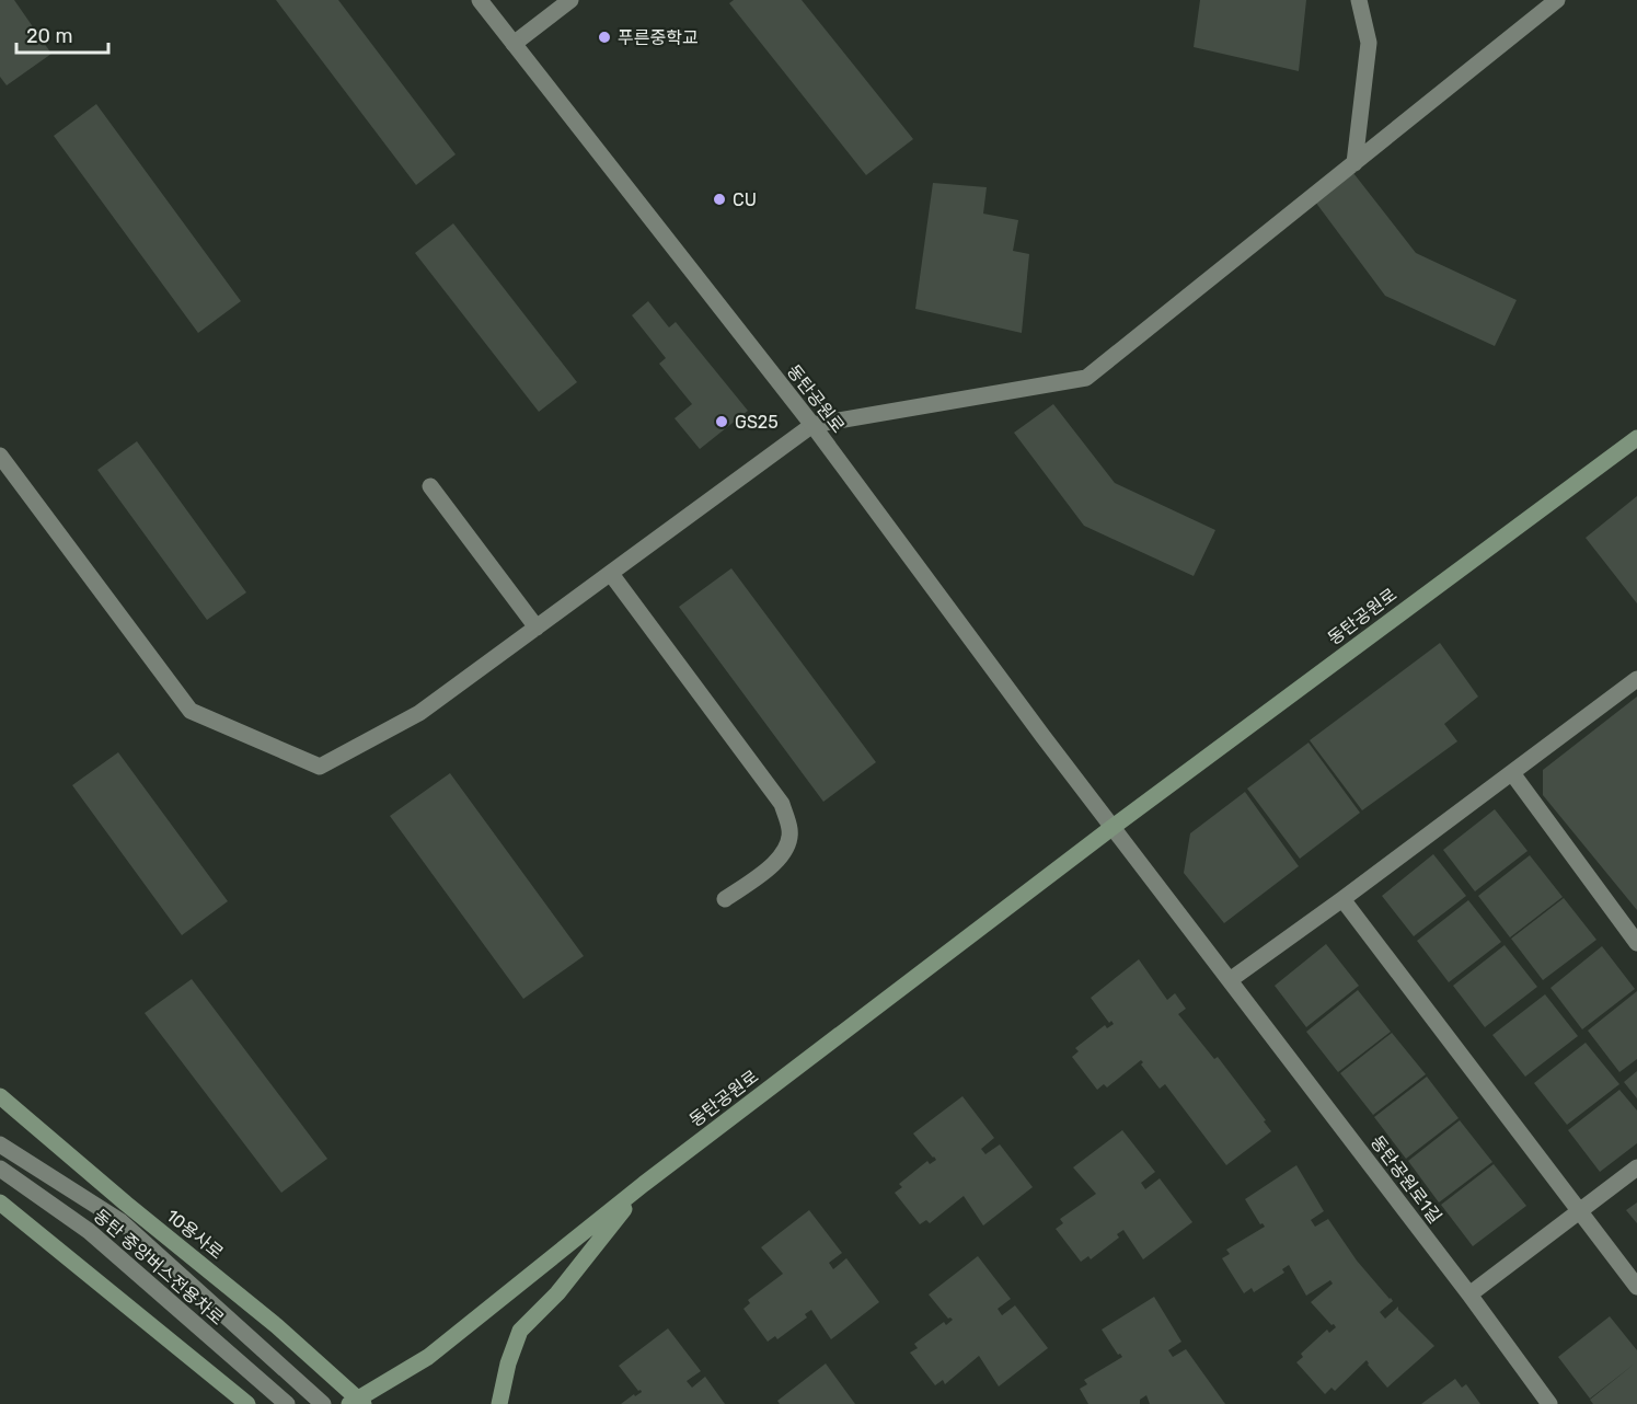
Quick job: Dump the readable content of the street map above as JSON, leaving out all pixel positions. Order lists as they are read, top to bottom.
{
  "streets": {
    "street": [
      "동탄공원로",
      "동탄공원로1길",
      "10용사로",
      "동탄 중앙버스전용차로"
    ]
  },
  "crossings": [
    ["동탄공원로", "동탄공원로1길"],
    ["동탄공원로", "10용사로"]
  ],
  "places": ["푸른중학교", "CU", "GS25"],
  "scale_bar": "20 m"
}
